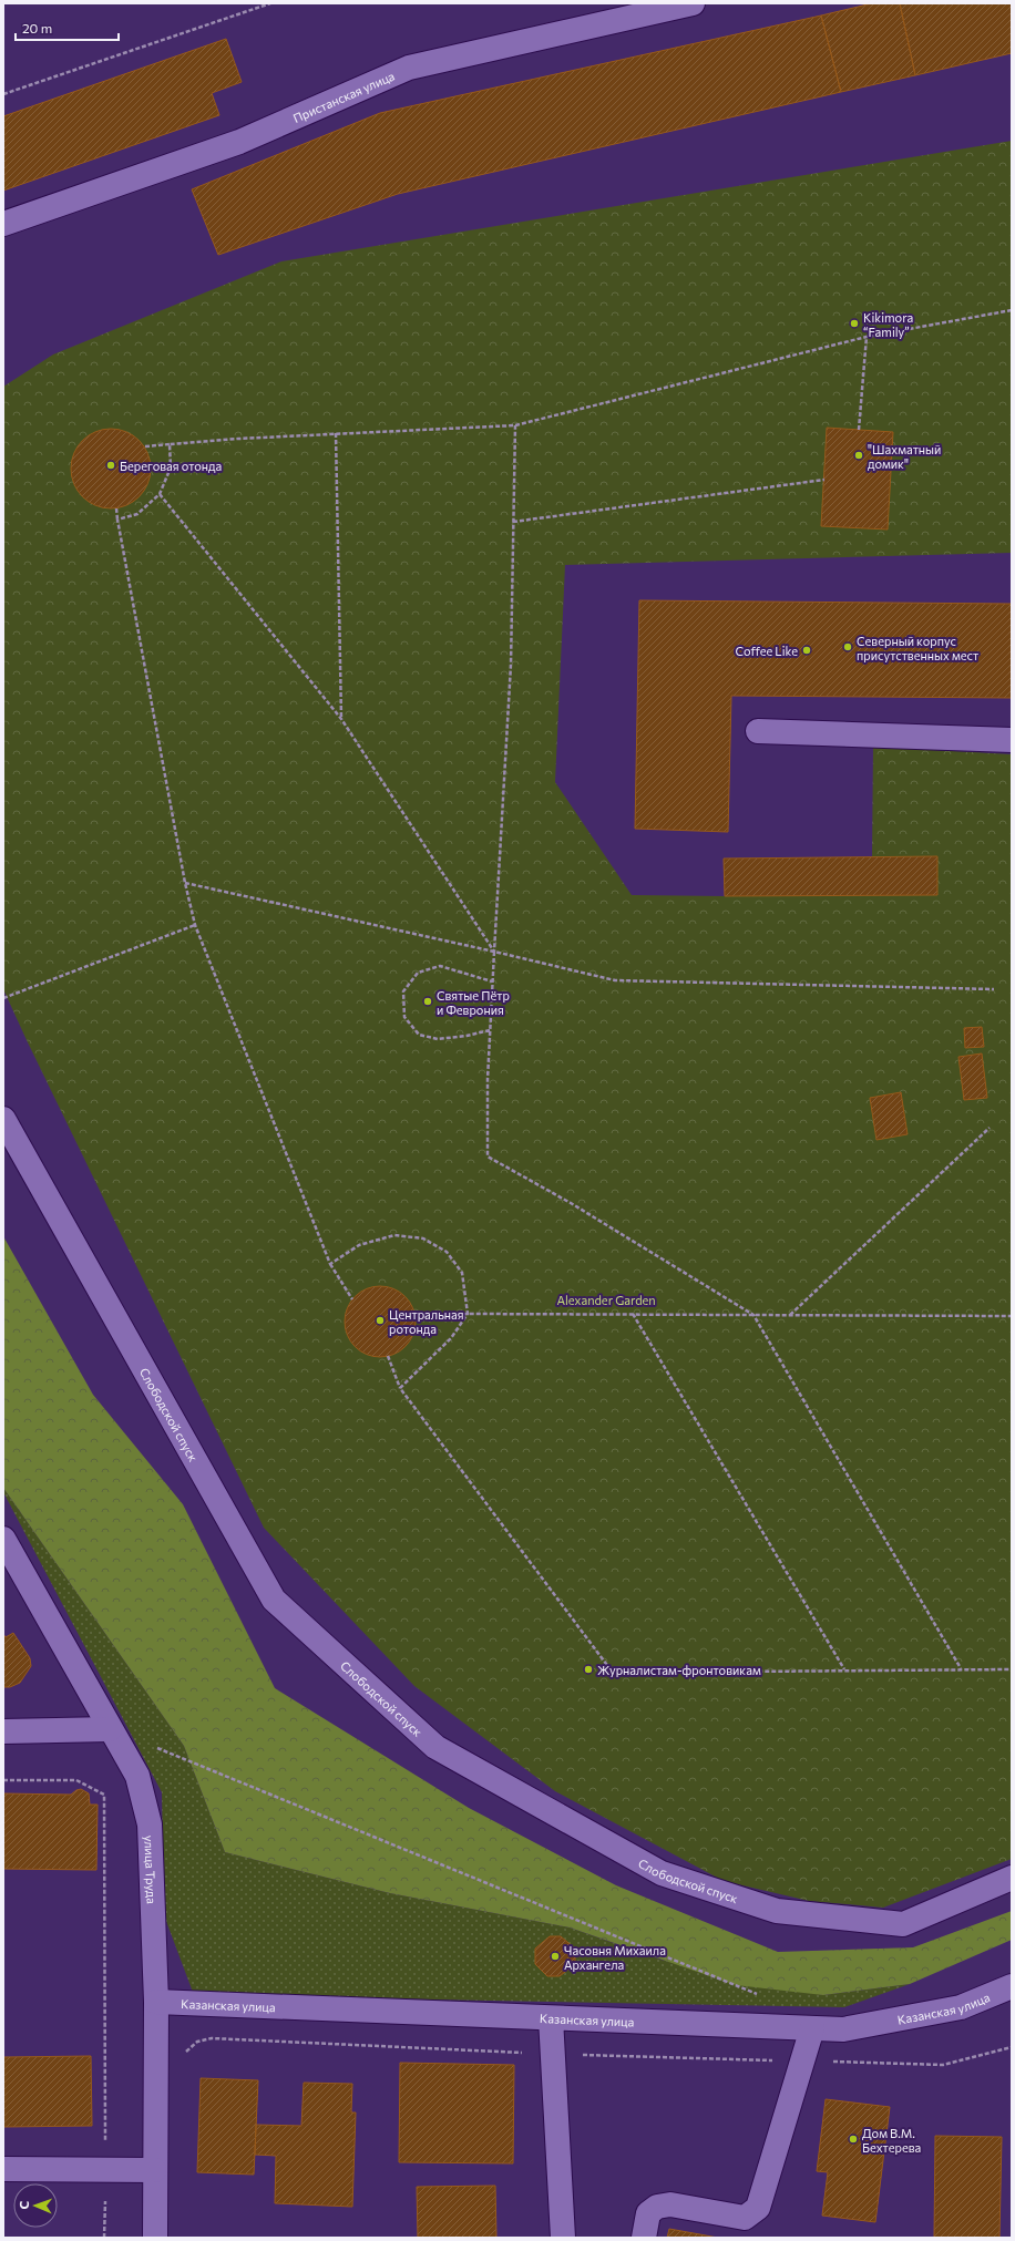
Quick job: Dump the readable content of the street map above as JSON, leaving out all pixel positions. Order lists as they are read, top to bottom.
{
  "streets": {
    "street": [
      "Пристанская улица",
      "Слободской спуск",
      "улица Труда",
      "Казанская улица"
    ]
  },
  "crossings": [
    ["улица Труда", "Казанская улица"]
  ],
  "parks": ["Alexander Garden"],
  "places": [
    "Kikimora “Family”",
    "\"Шахматный домик\"",
    "Береговая отонда",
    "Северный корпус присутственных мест",
    "Coffee Like",
    "Святые Пётр и Феврония",
    "Центральная ротонда",
    "Журналистам-фронтовикам",
    "Часовня Михаила Архангела",
    "Дом В.М. Бехтерева"
  ],
  "scale_bar": "20 m",
  "north": "left"
}
